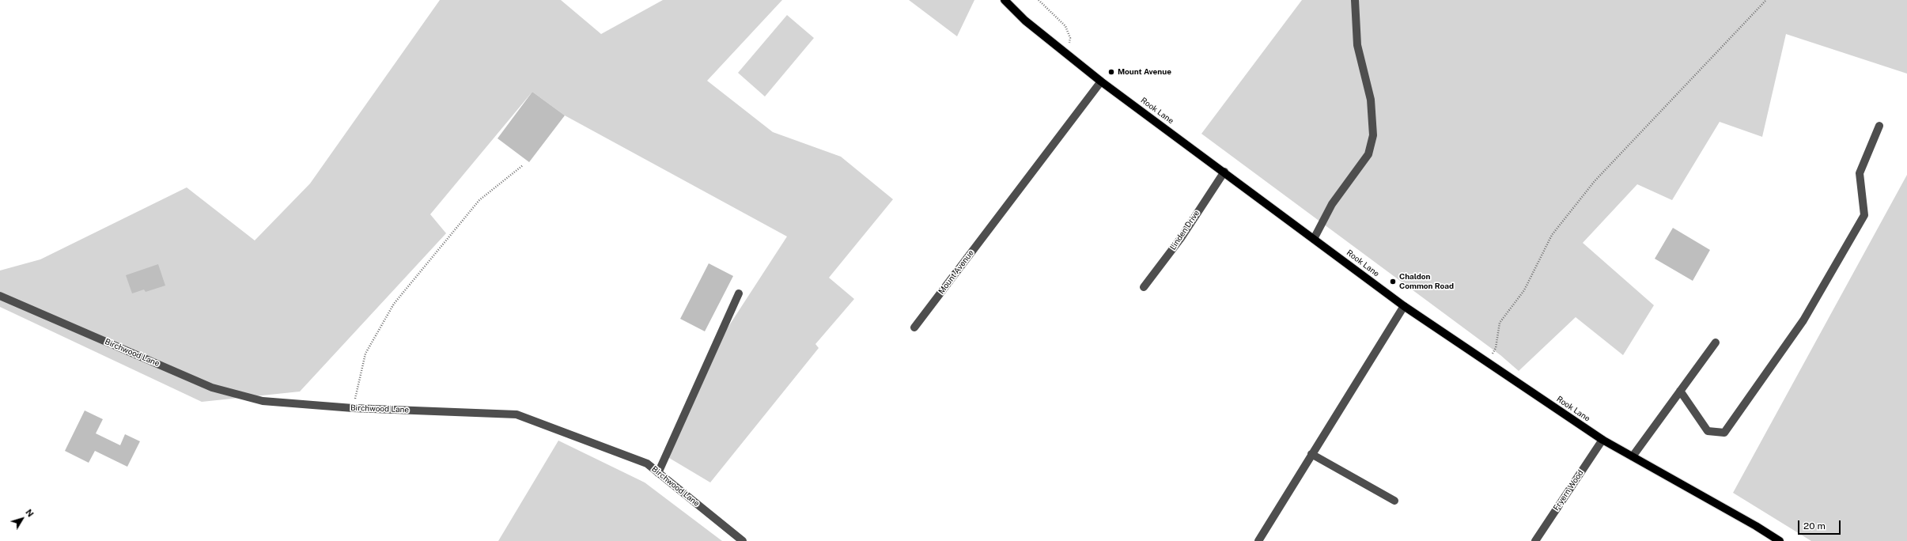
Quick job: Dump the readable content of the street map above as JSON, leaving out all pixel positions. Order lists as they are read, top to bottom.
{
  "streets": {
    "main road": ["Rook Lane"],
    "street": [
      "Linden Drive",
      "Mount Avenue",
      "Birchwood Lane",
      "Fryern Wood"
    ]
  },
  "crossings": [
    ["Rook Lane", "Linden Drive"],
    ["Rook Lane", "Mount Avenue"],
    ["Rook Lane", "Fryern Wood"]
  ],
  "places": ["Mount Avenue", "Chaldon Common Road"],
  "scale_bar": "20 m",
  "north": "top right"
}
